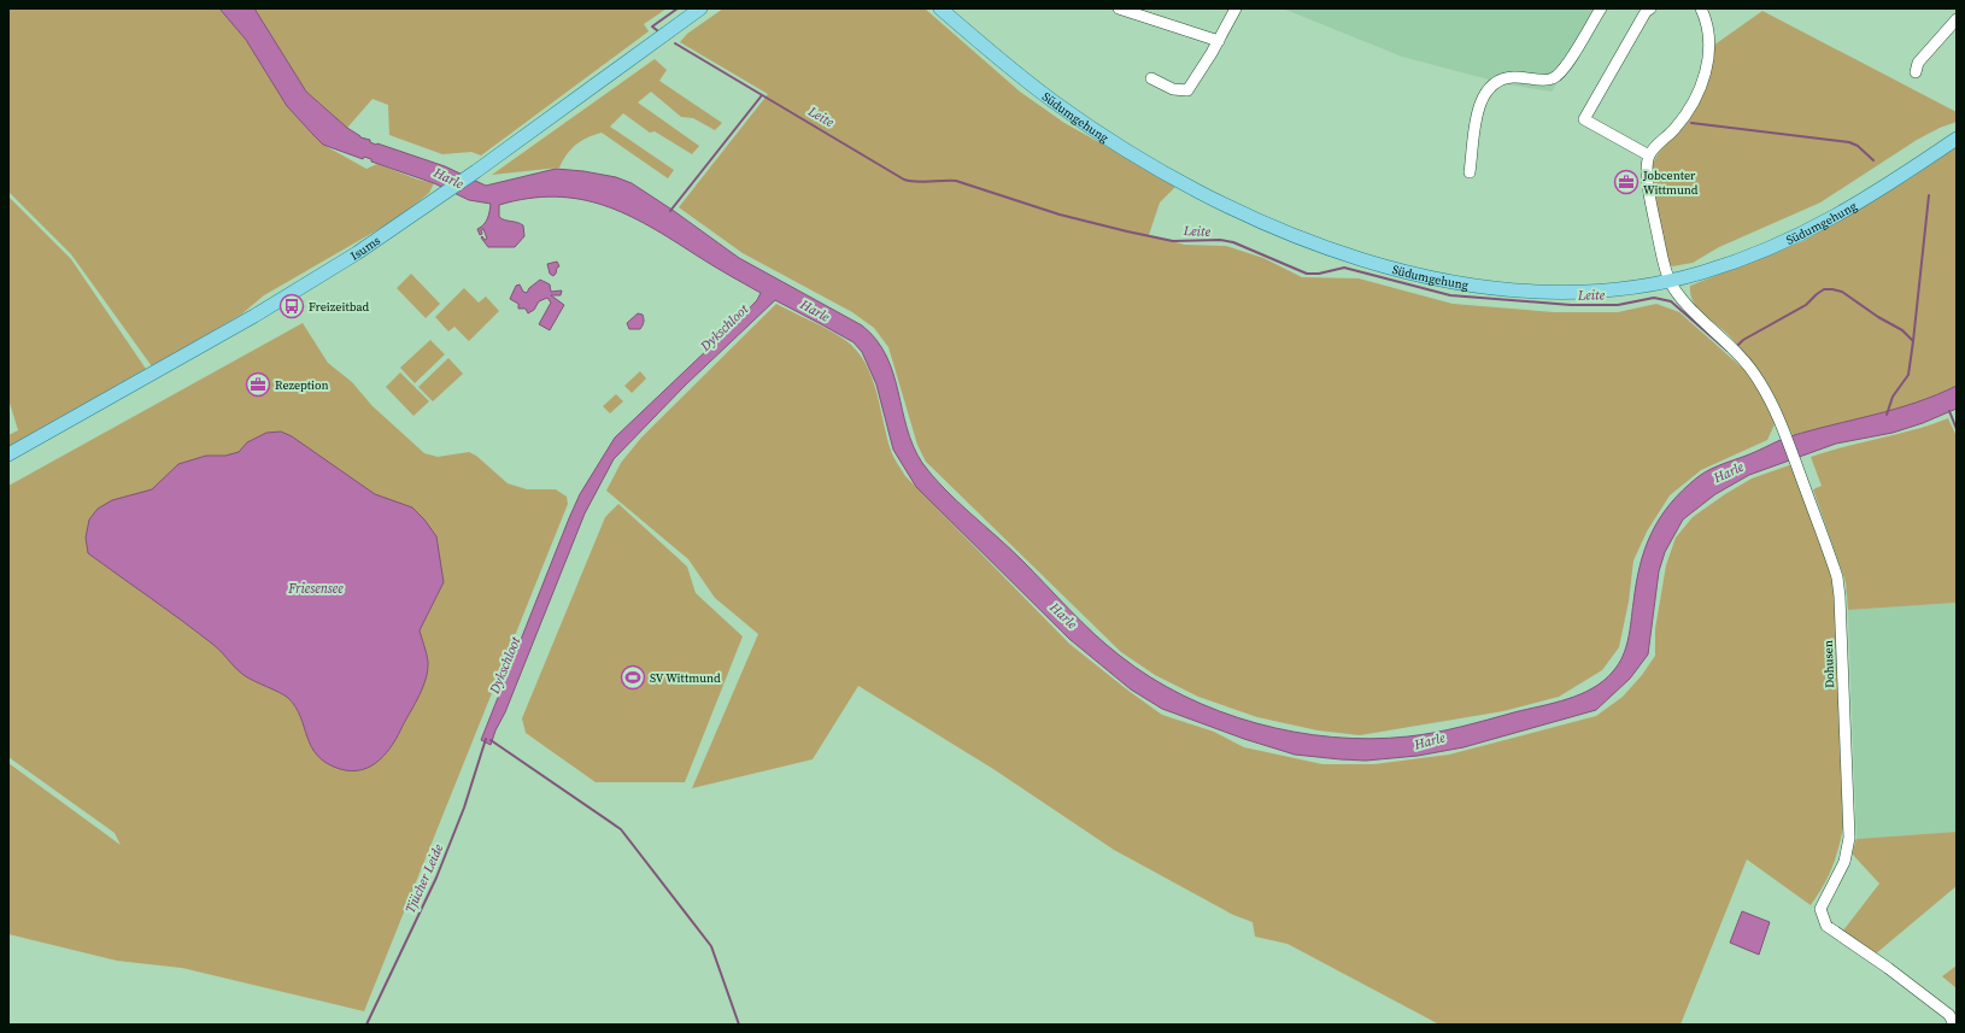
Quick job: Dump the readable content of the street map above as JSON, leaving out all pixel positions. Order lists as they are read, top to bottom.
{
  "streets": {
    "main road": ["Südumgehung", "Isums"],
    "street": ["Dohusen"]
  },
  "crossings": [
    ["Südumgehung", "Dohusen"]
  ],
  "water": [
    "Leite",
    "Harle",
    "Dykschloot",
    "Friesensee",
    "Tjücher Leide"
  ],
  "places": {
    "office": ["Jobcenter Wittmund", "Rezeption"],
    "bus stop": ["Freizeitbad"],
    "sports": ["SV Wittmund"]
  }
}
